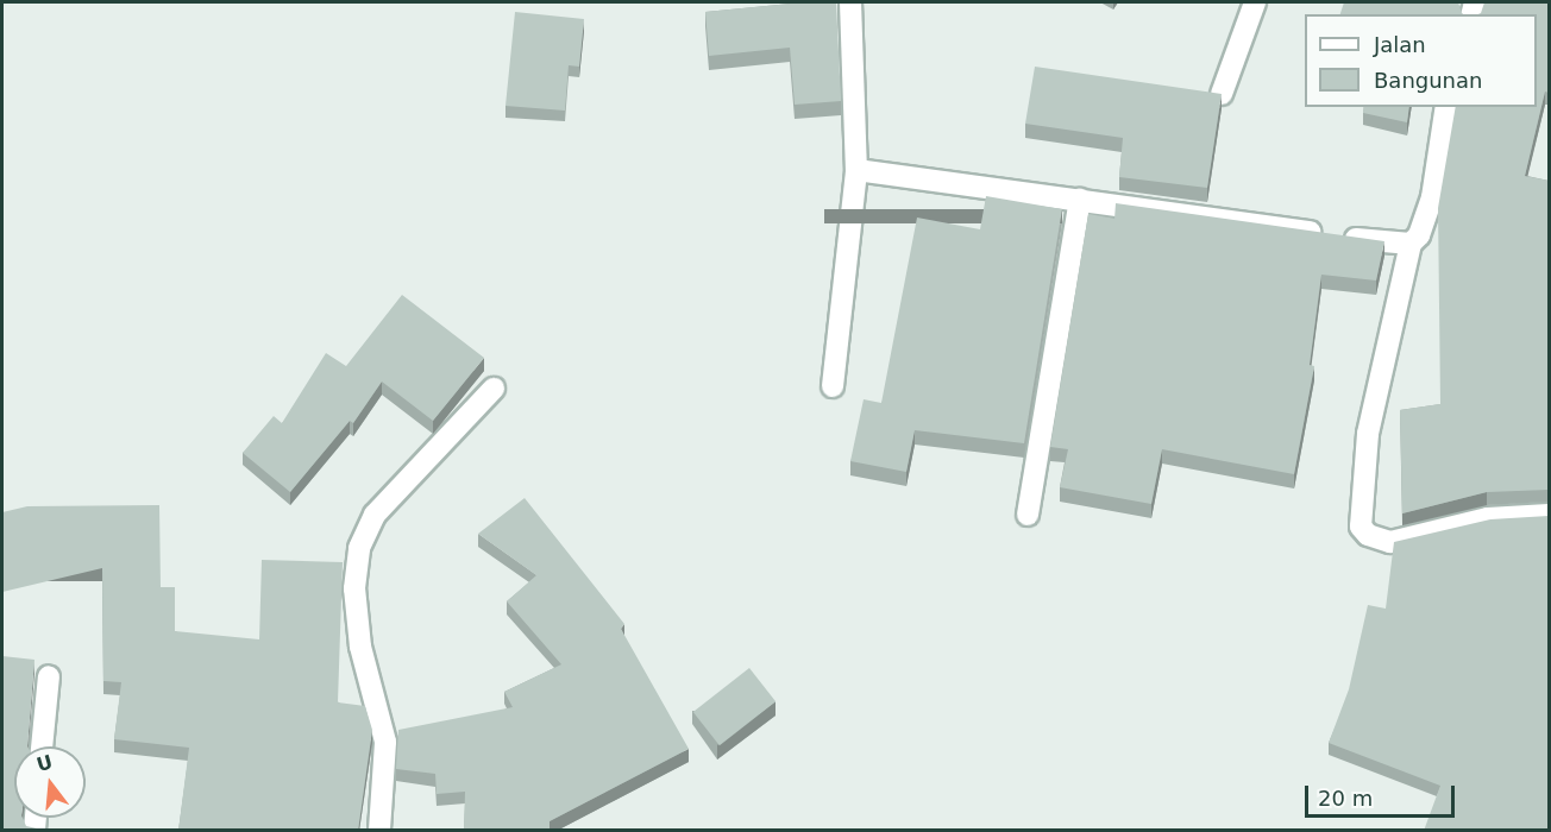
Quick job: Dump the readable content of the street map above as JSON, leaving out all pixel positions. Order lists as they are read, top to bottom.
{
  "legend": ["Jalan", "Bangunan"],
  "scale_bar": "20 m",
  "north": "top"
}
